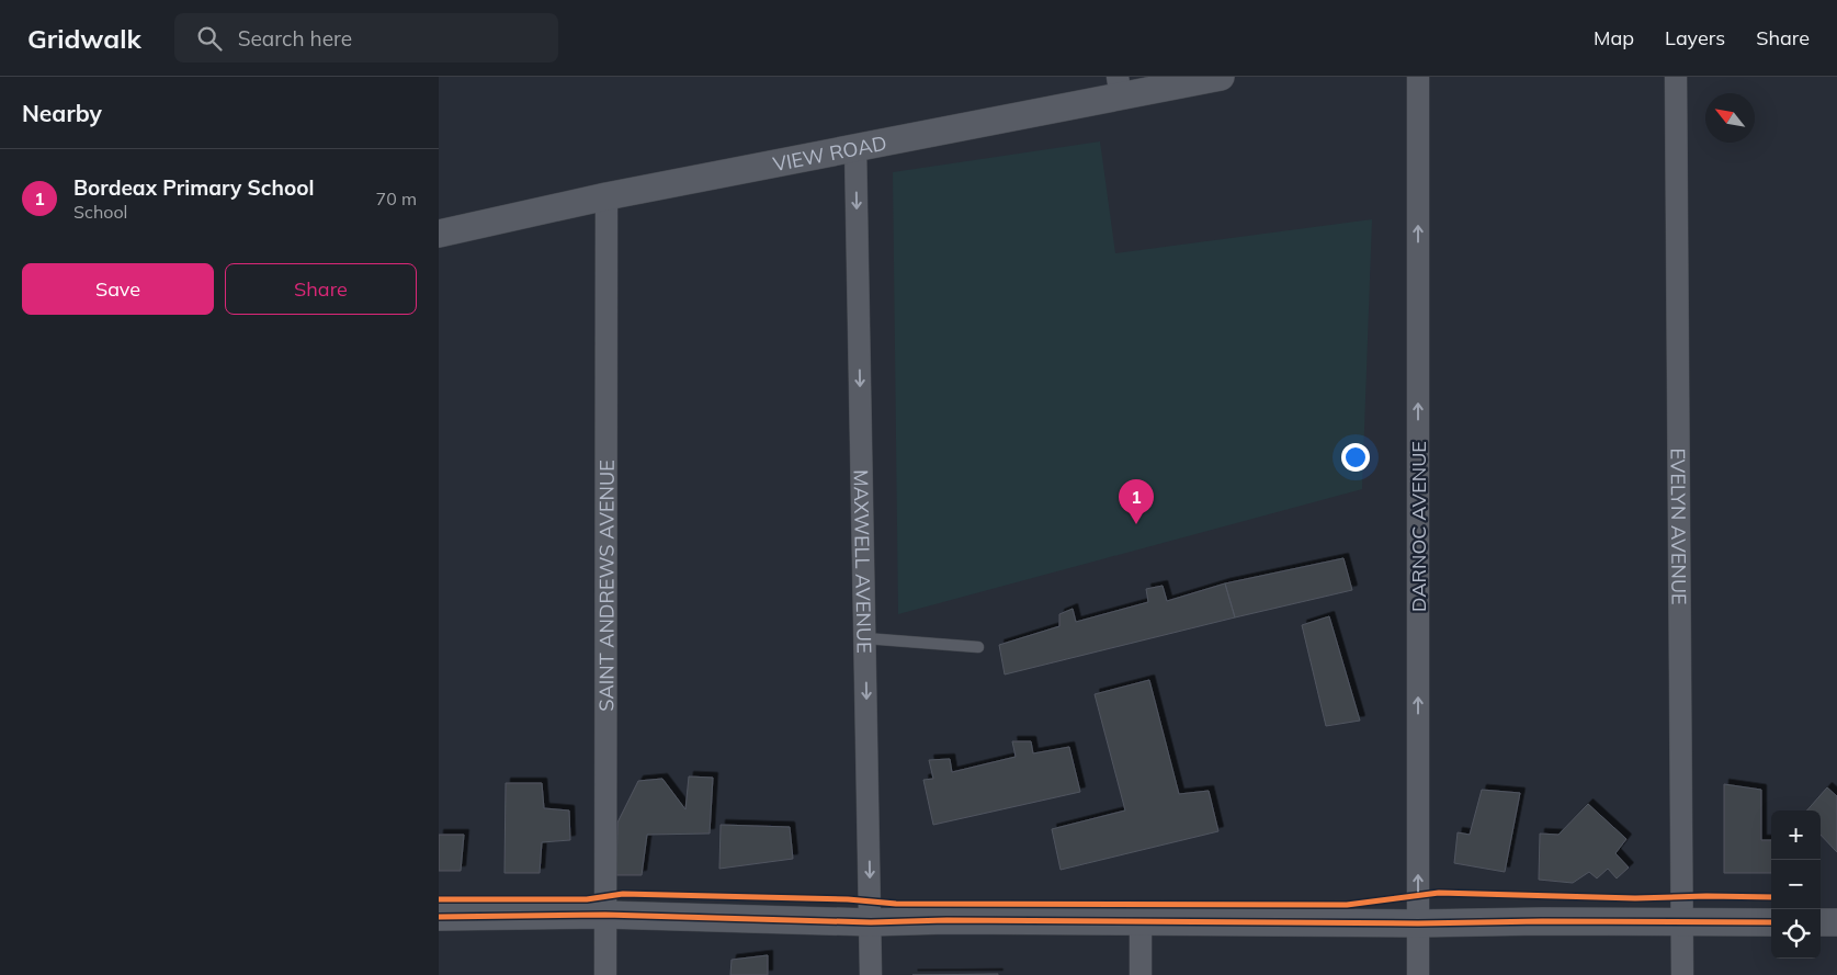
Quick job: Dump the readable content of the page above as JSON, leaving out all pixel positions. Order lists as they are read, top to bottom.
{
  "streets": {
    "street": [
      "VIEW ROAD",
      "DARNOC AVENUE",
      "EVELYN AVENUE",
      "MAXWELL AVENUE",
      "SAINT ANDREWS AVENUE"
    ]
  },
  "crossings": [
    ["VIEW ROAD", "MAXWELL AVENUE"],
    ["VIEW ROAD", "SAINT ANDREWS AVENUE"]
  ],
  "one_way": ["DARNOC AVENUE", "MAXWELL AVENUE"],
  "north": "top left",
  "page": {
    "header": "Gridwalk",
    "search": "Search here",
    "nav": ["Map", "Layers", "Share"],
    "heading": "Nearby",
    "list": [
      {
        "mark": "1",
        "name": "Bordeax Primary School",
        "note": "School",
        "value": "70 m"
      }
    ],
    "buttons": ["Save", "Share"],
    "pins": "1",
    "map_buttons": ["+", "−"]
  }
}
